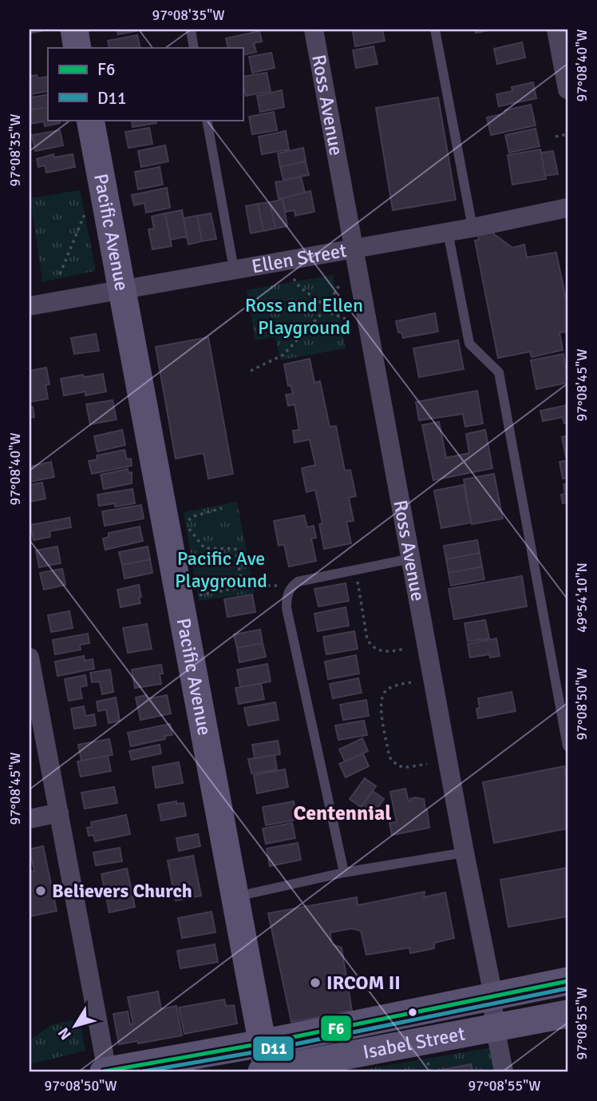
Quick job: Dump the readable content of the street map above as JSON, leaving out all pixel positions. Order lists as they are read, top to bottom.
{
  "streets": {
    "street": [
      "Ross Avenue",
      "Pacific Avenue",
      "Ellen Street",
      "Isabel Street"
    ]
  },
  "crossings": [
    ["Ross Avenue", "Ellen Street"],
    ["Ross Avenue", "Isabel Street"],
    ["Pacific Avenue", "Ellen Street"],
    ["Pacific Avenue", "Isabel Street"]
  ],
  "districts": ["Centennial"],
  "parks": ["Ross and Ellen Playground", "Pacific Ave Playground"],
  "places": ["Believers Church", "IRCOM II"],
  "lines": ["transit line F6", "transit line D11"],
  "legend": ["F6", "D11"],
  "north": "bottom left",
  "coordinates": [
    "97°08'35\"W",
    "97°08'40\"W",
    "97°08'45\"W",
    "49°54'10\"N",
    "97°08'50\"W",
    "97°08'55\"W"
  ]
}
